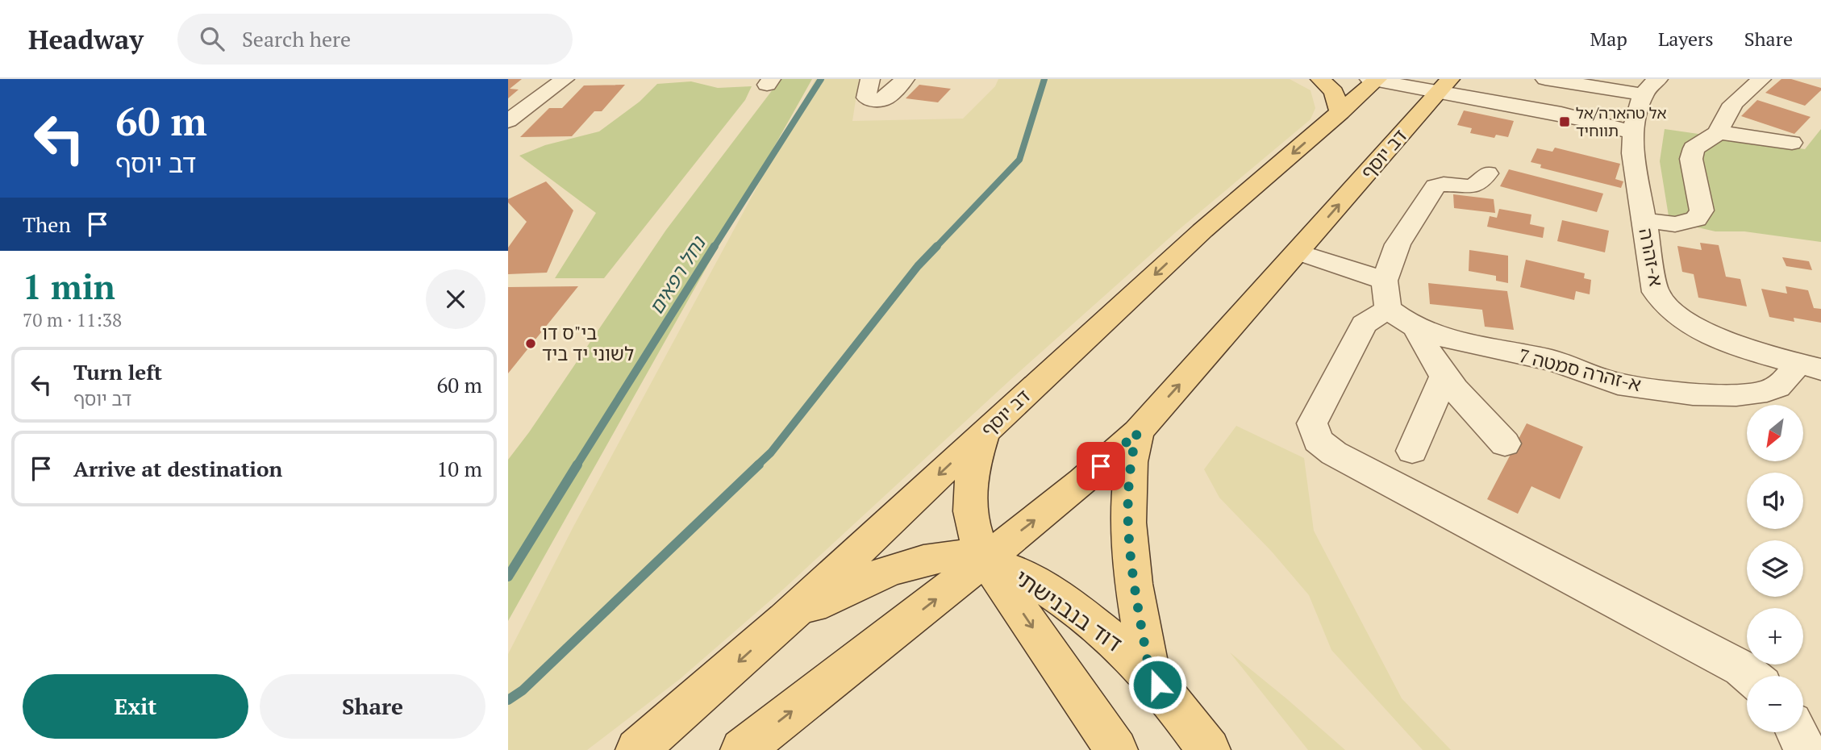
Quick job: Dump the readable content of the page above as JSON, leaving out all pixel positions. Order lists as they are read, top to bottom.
{
  "streets": {
    "main road": ["דב יוסף", "דוד בנבנישתי"],
    "street": ["א-זהרה", "א-זהרה סמטה 7"]
  },
  "crossings": [
    ["דב יוסף", "א-זהרה סמטה 7"],
    ["דב יוסף", "דוד בנבנישתי"],
    ["א-זהרה", "א-זהרה סמטה 7"]
  ],
  "water": ["נחל רפאים"],
  "places": {
    "transit": ["אל טהארה/אל תווחיד"],
    "other": ["בי\"ס דו לשוני יד ביד"]
  },
  "north": "bottom left",
  "page": {
    "header": "Headway",
    "search": "Search here",
    "nav": ["Map", "Layers", "Share"],
    "turn": ["60 m", "דב יוסף"],
    "then": "Then",
    "heading": ["1 min", "70 m · 11:38"],
    "list": [
      {
        "name": "Turn left",
        "note": "דב יוסף",
        "value": "60 m"
      },
      {
        "name": "Arrive at destination",
        "value": "10 m"
      }
    ],
    "map_buttons": ["+", "−"],
    "buttons": ["Exit", "Share"]
  }
}
